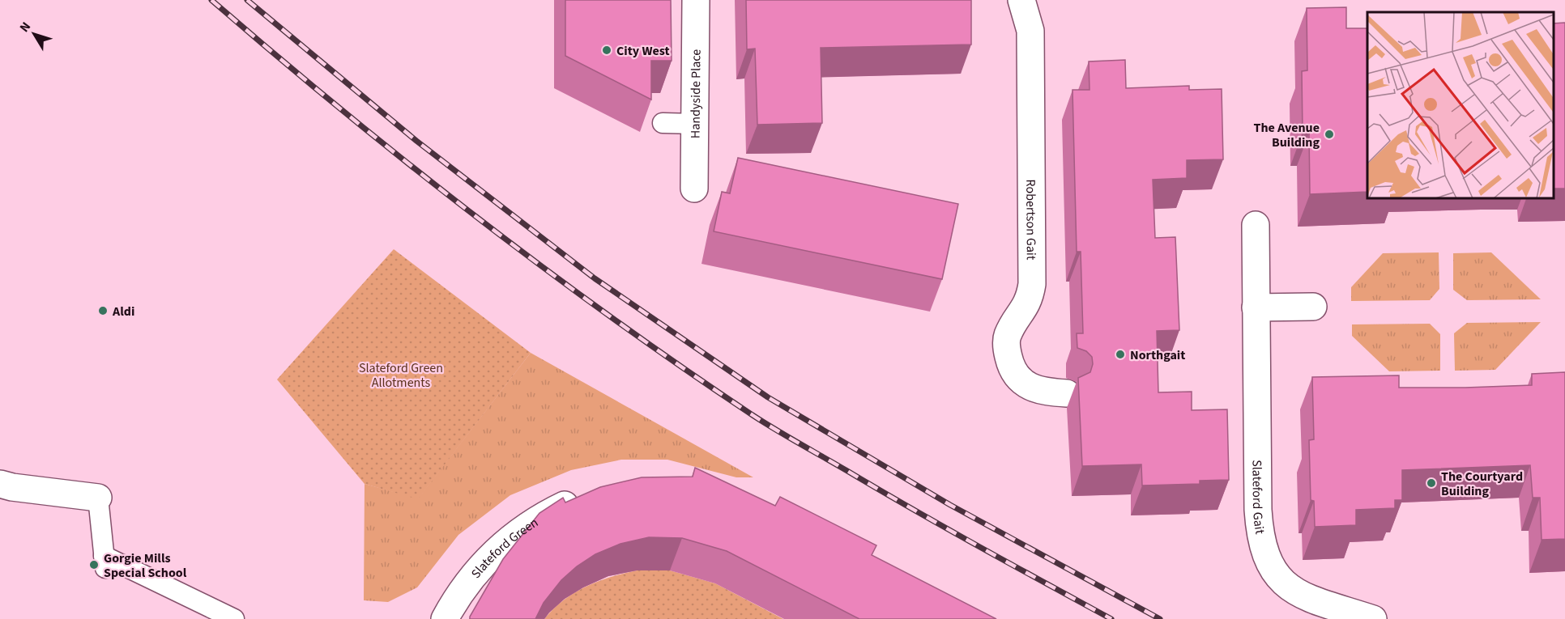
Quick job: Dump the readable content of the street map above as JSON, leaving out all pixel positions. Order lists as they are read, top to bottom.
{
  "streets": {
    "street": [
      "Handyside Place",
      "Robertson Gait",
      "Slateford Gait",
      "Slateford Green"
    ]
  },
  "parks": ["Slateford Green Allotments"],
  "places": [
    "City West",
    "The Avenue Building",
    "Aldi",
    "Northgait",
    "The Courtyard Building",
    "Gorgie Mills Special School"
  ],
  "north": "top left"
}
